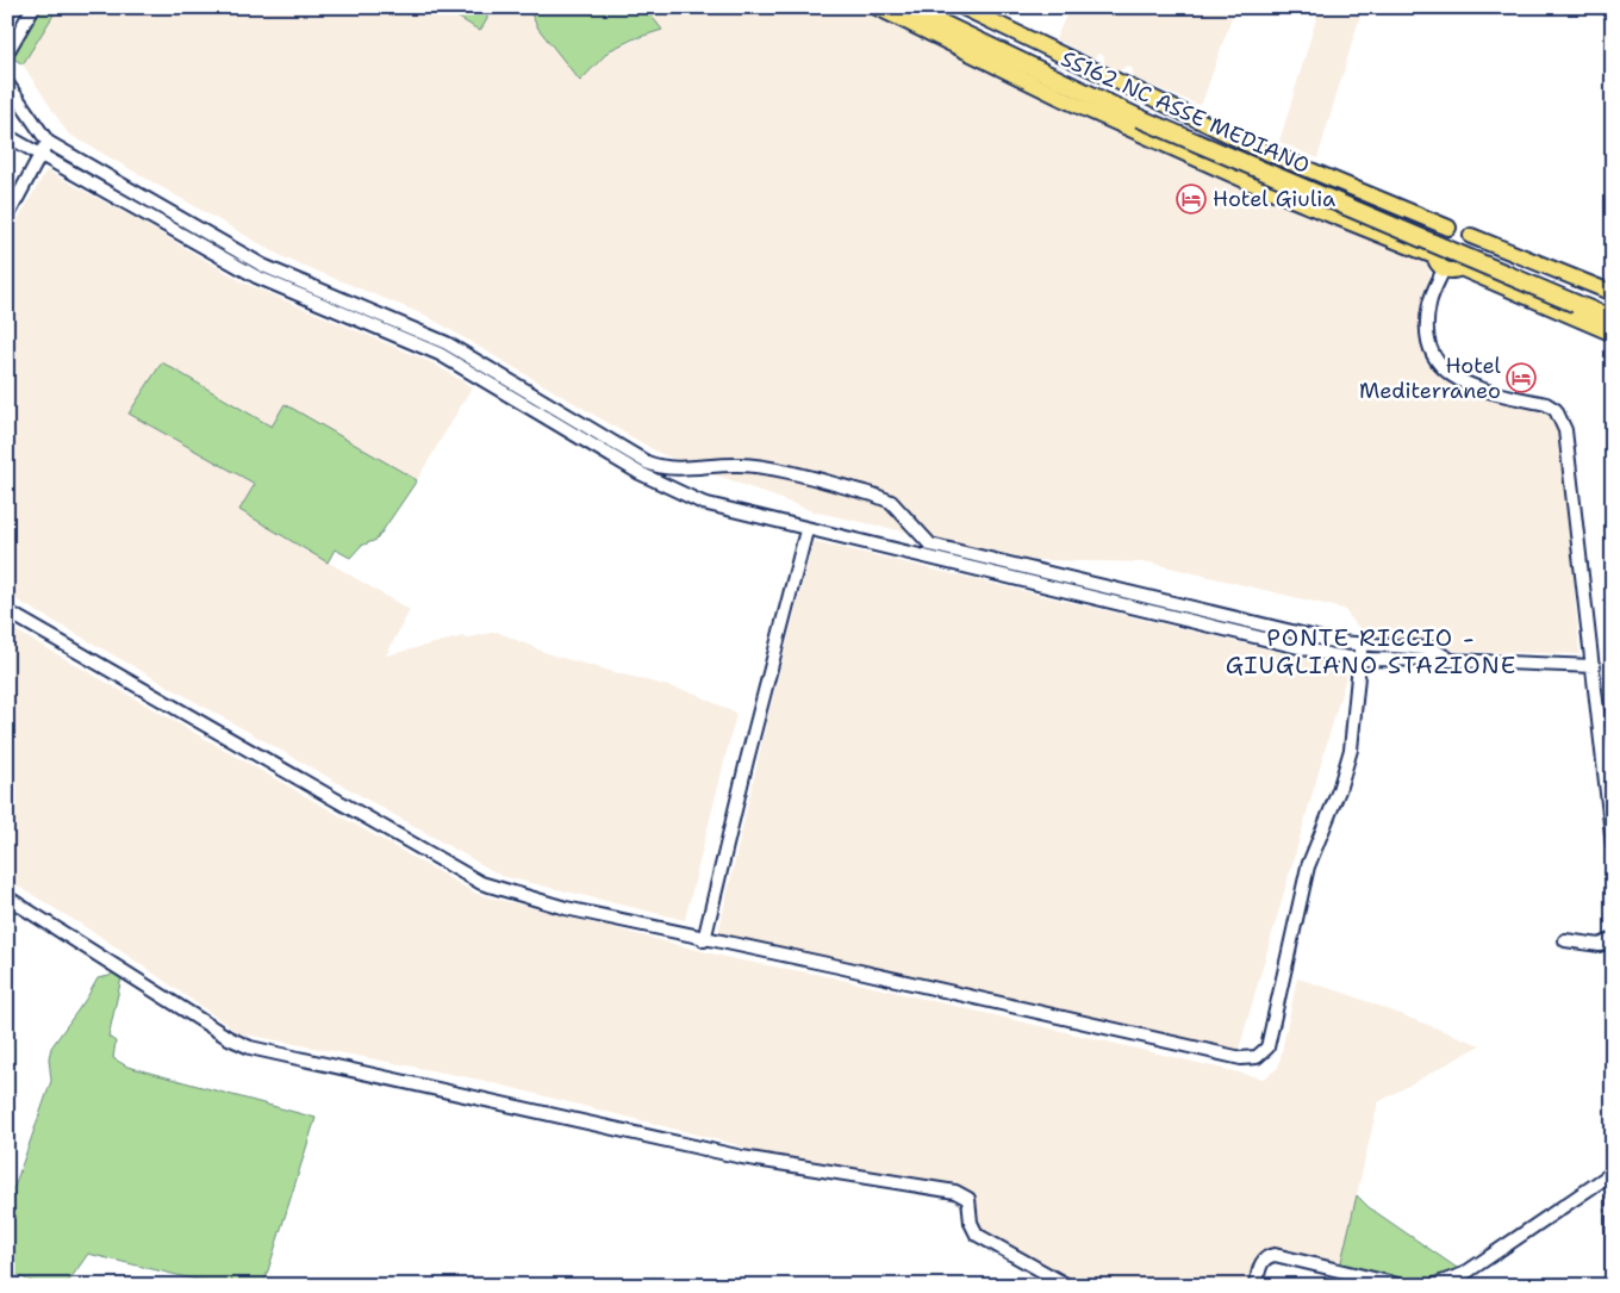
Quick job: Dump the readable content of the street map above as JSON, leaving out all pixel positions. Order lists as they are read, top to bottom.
{
  "streets": {
    "highway": ["SS162 NC ASSE MEDIANO"]
  },
  "districts": ["PONTE RICCIO - GIUGLIANO STAZIONE"],
  "places": {
    "hotel": ["Hotel Giulia", "Hotel Mediterraneo"]
  }
}
